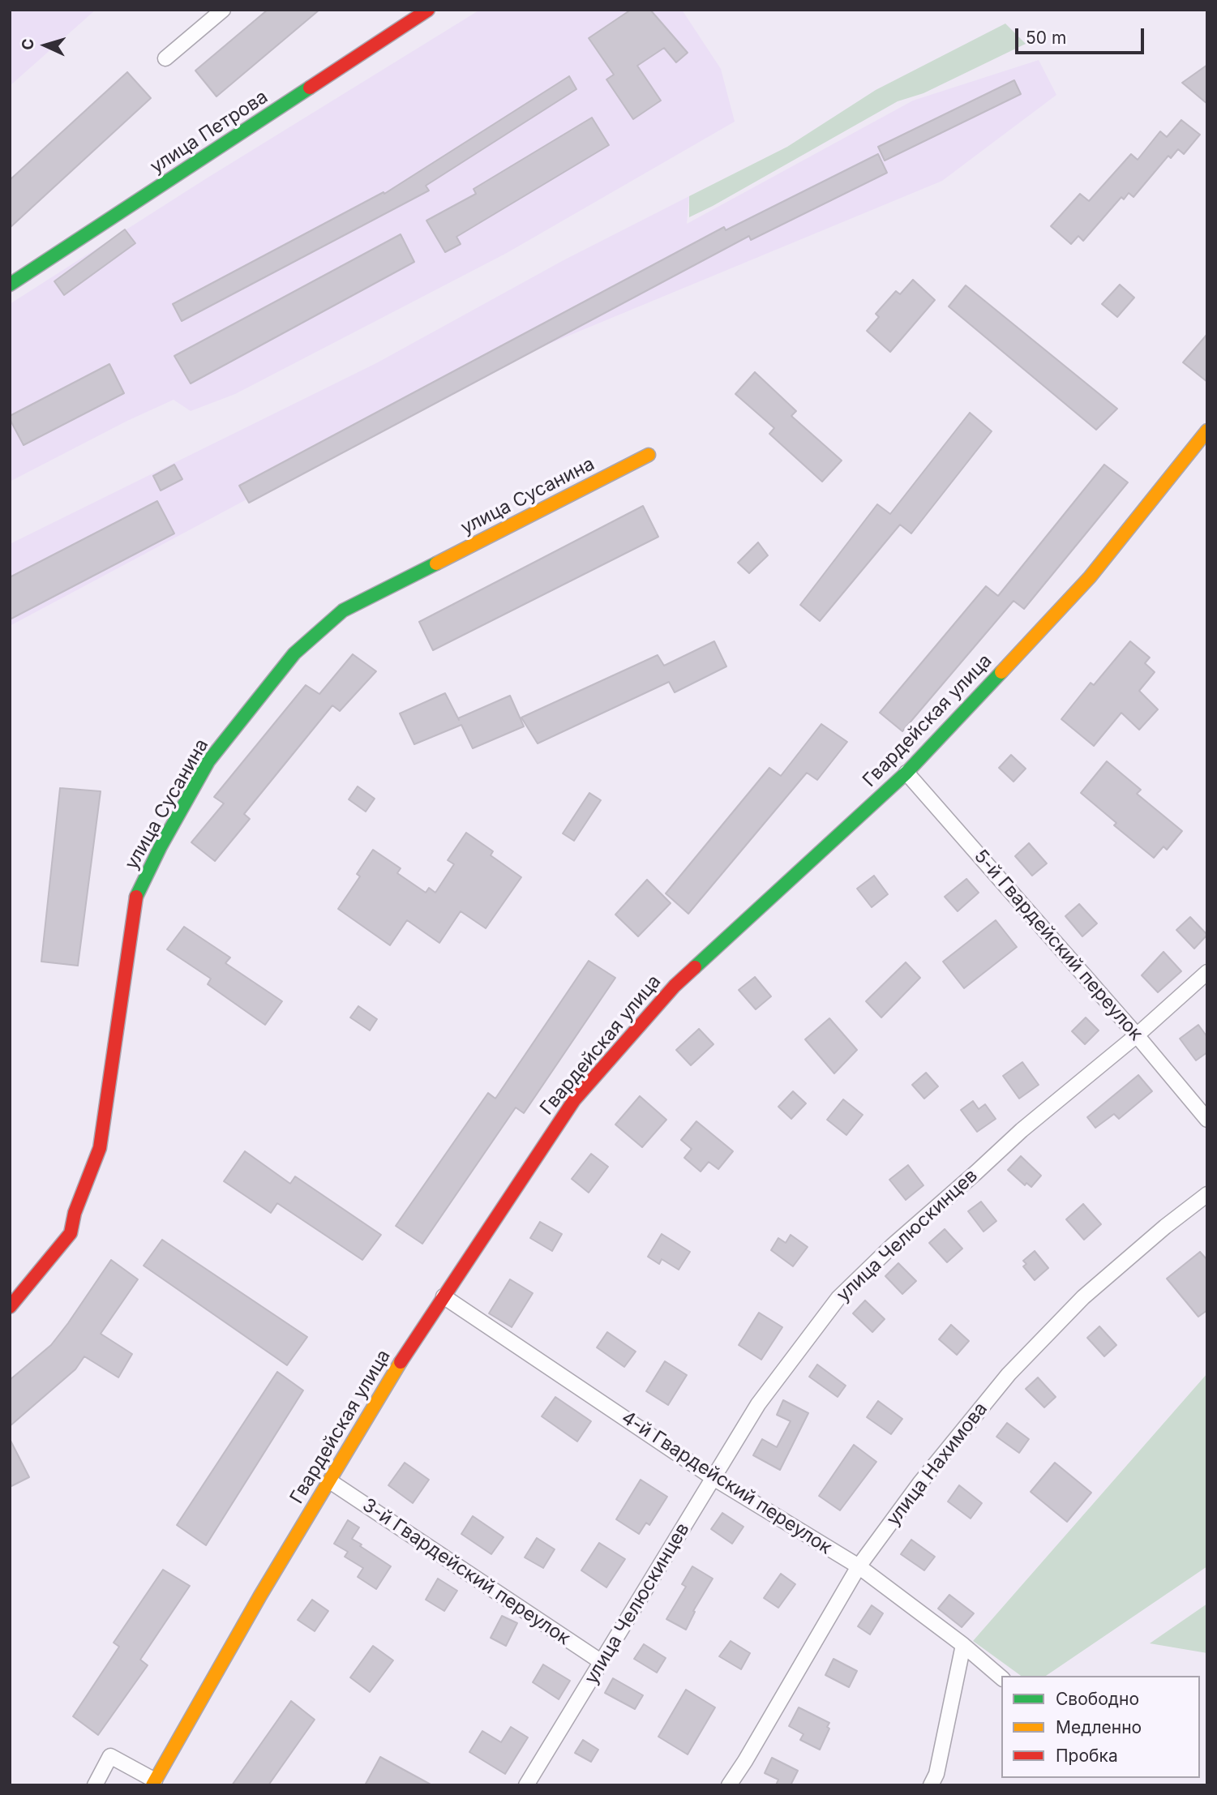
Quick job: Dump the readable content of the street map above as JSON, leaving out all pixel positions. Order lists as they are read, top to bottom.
{
  "streets": {
    "main road": ["улица Петрова", "улица Сусанина", "Гвардейская улица"],
    "street": [
      "5-й Гвардейский переулок",
      "улица Челюскинцев",
      "улица Нахимова",
      "4-й Гвардейский переулок",
      "3-й Гвардейский переулок"
    ]
  },
  "crossings": [
    ["Гвардейская улица", "5-й Гвардейский переулок"],
    ["Гвардейская улица", "4-й Гвардейский переулок"],
    ["Гвардейская улица", "3-й Гвардейский переулок"],
    ["5-й Гвардейский переулок", "улица Челюскинцев"],
    ["улица Челюскинцев", "4-й Гвардейский переулок"],
    ["улица Челюскинцев", "3-й Гвардейский переулок"],
    ["улица Нахимова", "4-й Гвардейский переулок"]
  ],
  "legend": ["Свободно", "Медленно", "Пробка"],
  "scale_bar": "50 m",
  "north": "left"
}
